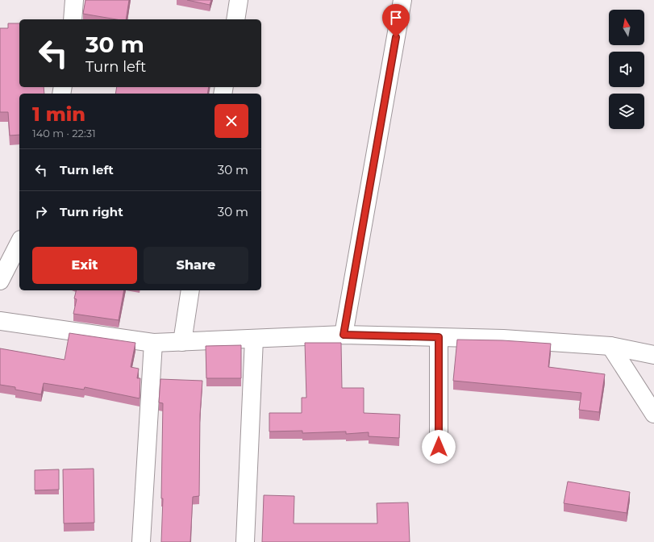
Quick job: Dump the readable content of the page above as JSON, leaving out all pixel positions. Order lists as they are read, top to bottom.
{
  "north": "top",
  "page": {
    "turn": ["30 m", "Turn left"],
    "heading": ["1 min", "140 m · 22:31"],
    "list": [
      {
        "name": "Turn left",
        "value": "30 m"
      },
      {
        "name": "Turn right",
        "value": "30 m"
      }
    ],
    "buttons": ["Exit", "Share"]
  }
}
